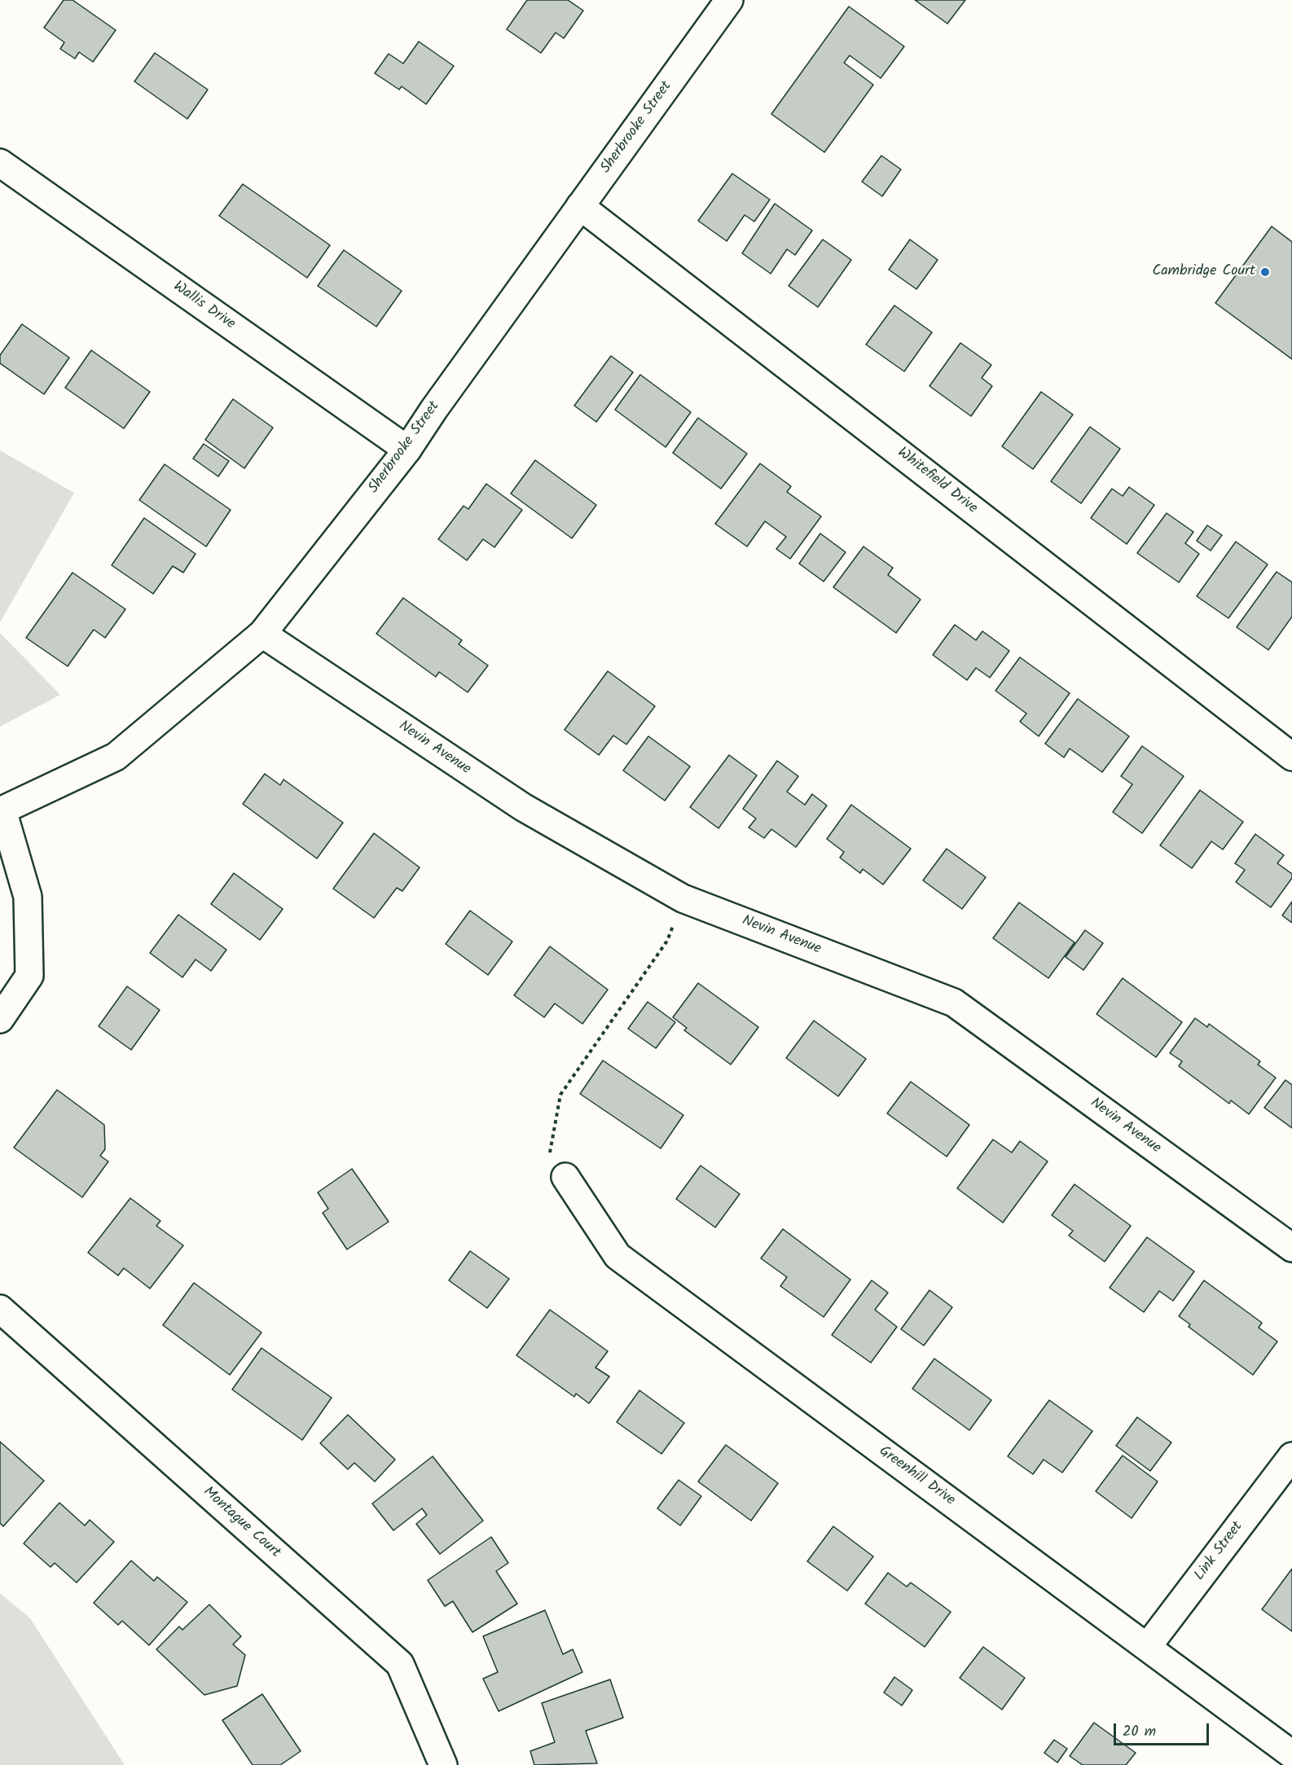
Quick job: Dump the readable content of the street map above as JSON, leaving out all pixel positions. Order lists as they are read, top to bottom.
{
  "streets": {
    "street": [
      "Sherbrooke Street",
      "Wallis Drive",
      "Whitefield Drive",
      "Nevin Avenue",
      "Greenhill Drive",
      "Montague Court",
      "Link Street"
    ]
  },
  "crossings": [
    ["Sherbrooke Street", "Wallis Drive"],
    ["Sherbrooke Street", "Whitefield Drive"],
    ["Sherbrooke Street", "Nevin Avenue"],
    ["Greenhill Drive", "Link Street"]
  ],
  "places": ["Cambridge Court"],
  "scale_bar": "20 m"
}
